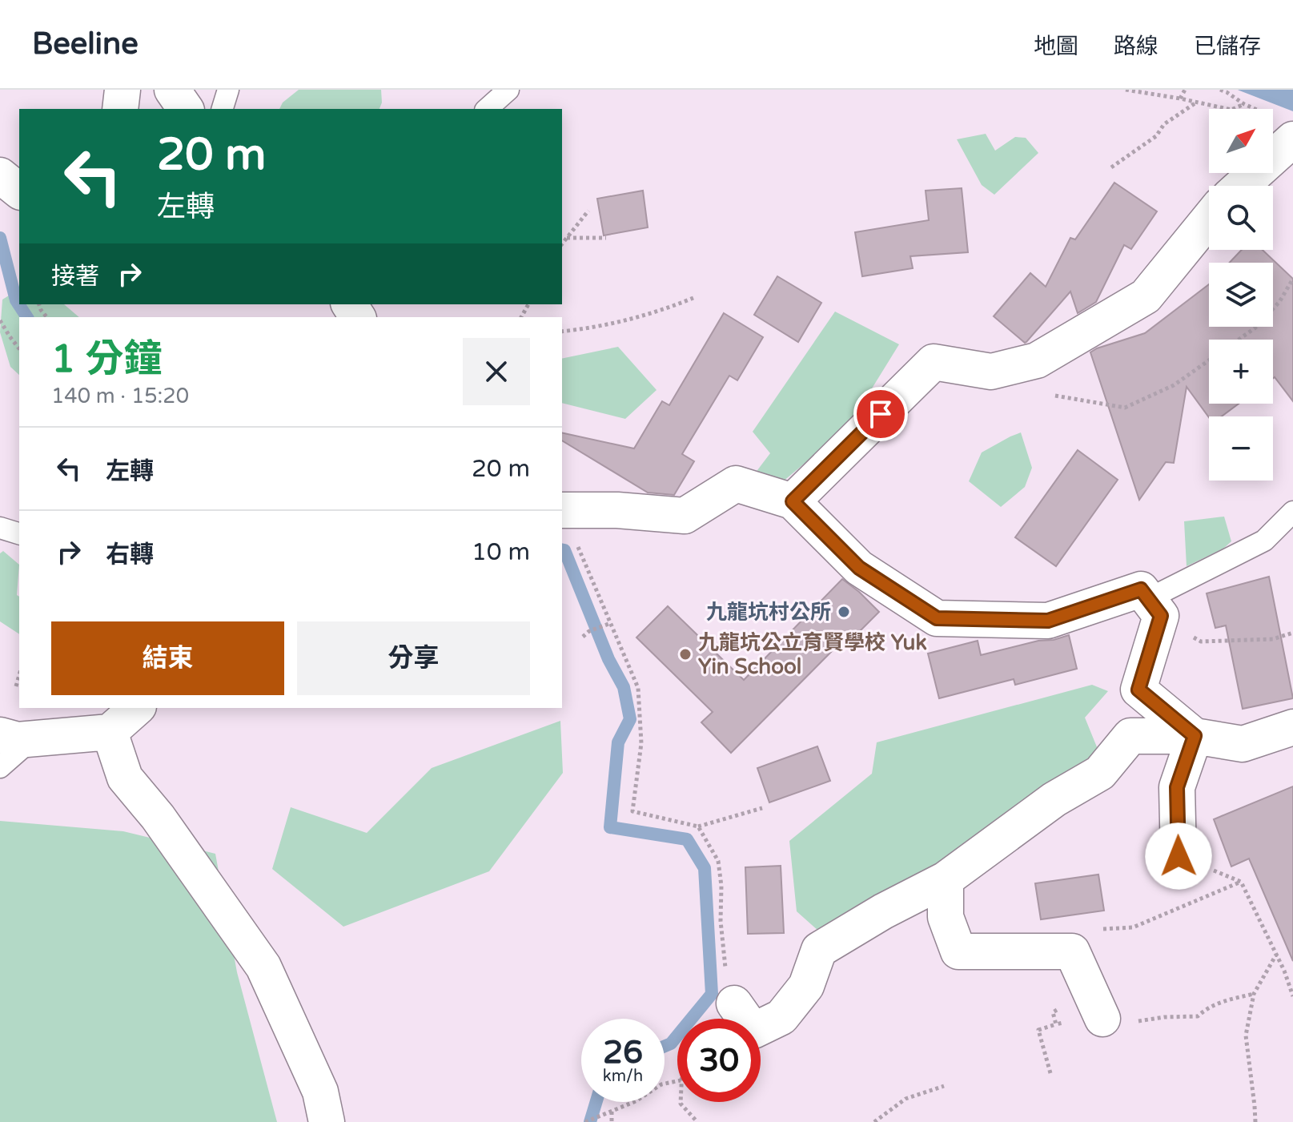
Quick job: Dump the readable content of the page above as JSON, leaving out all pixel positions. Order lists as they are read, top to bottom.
{
  "places": ["九龍坑村公所", "九龍坑公立育賢學校 Yuk Yin School"],
  "north": "top right",
  "page": {
    "header": "Beeline",
    "nav": ["地圖", "路線", "已儲存"],
    "map_buttons": ["+", "−"],
    "turn": ["20 m", "左轉"],
    "then": "接著",
    "heading": ["1 分鐘", "140 m · 15:20"],
    "list": [
      {
        "name": "左轉",
        "value": "20 m"
      },
      {
        "name": "右轉",
        "value": "10 m"
      }
    ],
    "buttons": ["結束", "分享"],
    "speed": "26 km/h",
    "limit": "30"
  }
}
